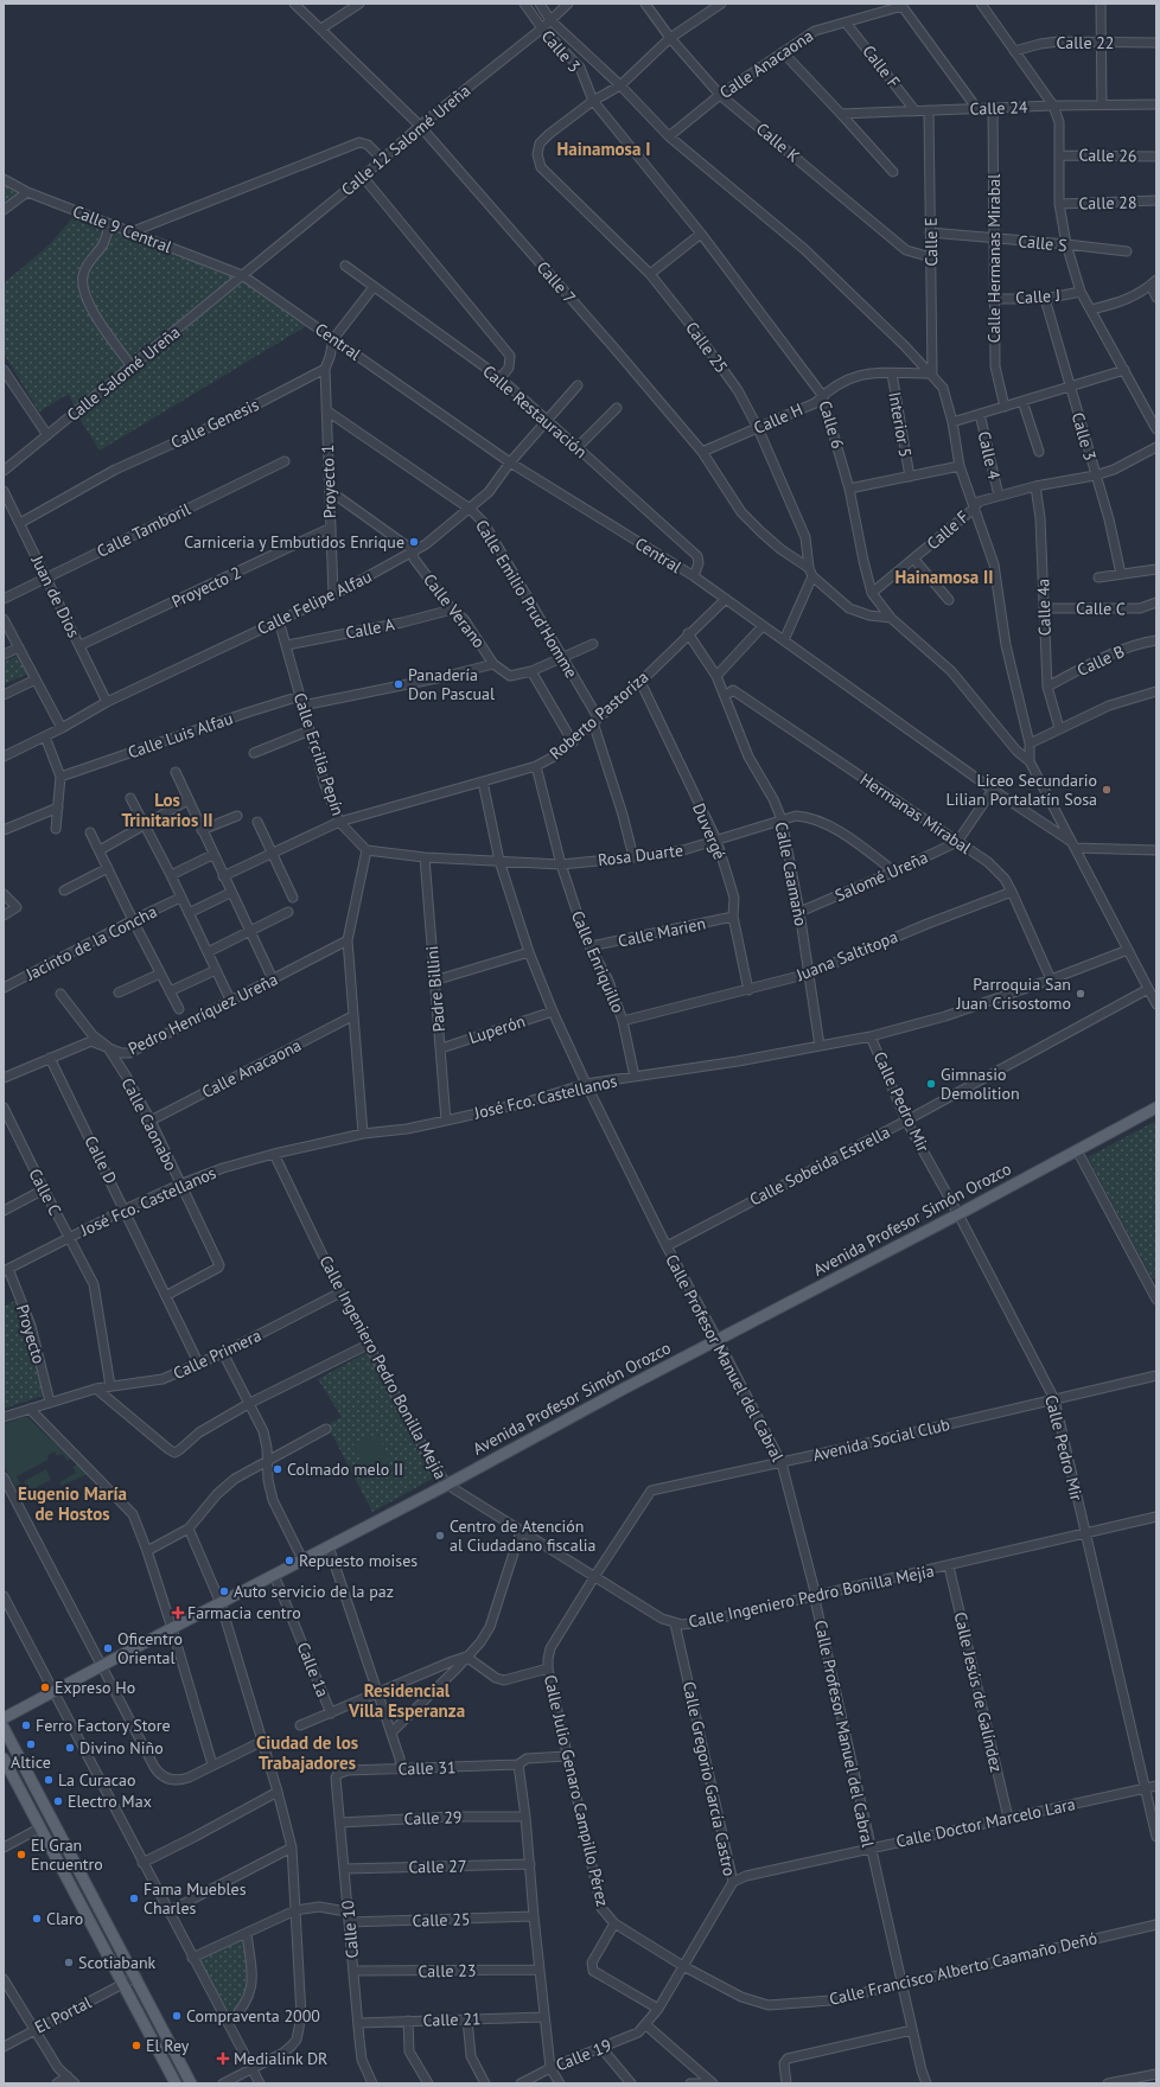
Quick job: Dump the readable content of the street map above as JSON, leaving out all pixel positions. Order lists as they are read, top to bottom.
{
  "streets": {
    "main road": ["Avenida Profesor Simón Orozco"],
    "street": [
      "Calle 22",
      "Calle 3",
      "Calle Anacaona",
      "Calle F",
      "Calle 24",
      "Calle 12 Salomé Ureña",
      "Calle K",
      "Calle 26",
      "Calle 28",
      "Calle 9 Central",
      "Calle E",
      "Calle S",
      "Calle Hermanas Mirabal",
      "Calle 7",
      "Calle J",
      "Central",
      "Calle 25",
      "Calle Salomé Ureña",
      "Calle Restauración",
      "Calle H",
      "Calle Genesis",
      "Calle 6",
      "Interior 5",
      "Calle 4",
      "Proyecto 1",
      "Calle Tamboril",
      "Proyecto 2",
      "Juan de Dios",
      "Calle Emilio Prud'Homme",
      "Calle Felipe Alfau",
      "Calle 4a",
      "Calle C",
      "Calle Verano",
      "Calle A",
      "Calle B",
      "Roberto Pastoriza",
      "Calle Luis Alfau",
      "Calle Ercilia Pepín",
      "Hermanas Mirabal",
      "Duvergé",
      "Rosa Duarte",
      "Calle Caamaño",
      "Salomé Ureña",
      "Calle Marien",
      "Jacinto de la Concha",
      "Juana Saltitopa",
      "Calle Enriquillo",
      "Padre Billini",
      "Pedro Henríquez Ureña",
      "Luperón",
      "José Fco. Castellanos",
      "Calle Pedro Mir",
      "Calle Caonabo",
      "Calle D",
      "Calle Sobeida Estrella",
      "Proyecto",
      "Calle Primera",
      "Calle Profesor Manuel del Cabral",
      "Calle Ingeniero Pedro Bonilla Mejía",
      "Avenida Social Club",
      "Calle 1a",
      "Calle Jesús de Galíndez",
      "Calle 31",
      "Calle Gregorio García Castro",
      "Calle Julio Genaro Campillo Pérez",
      "Calle 29",
      "Calle Doctor Marcelo Lara",
      "Calle 27",
      "Calle 10",
      "Calle Francisco Alberto Caamaño Deñó",
      "Calle 23",
      "El Portal",
      "Calle 21",
      "Calle 19"
    ]
  },
  "crossings": [
    ["Calle 3", "Calle Anacaona"],
    ["Calle 3", "Calle F"],
    ["Calle 3", "Calle 12 Salomé Ureña"],
    ["Calle 3", "Calle E"],
    ["Calle 3", "Calle J"],
    ["Calle 3", "Calle 25"],
    ["Calle 3", "Calle H"],
    ["Calle 3", "Calle 6"],
    ["Calle Anacaona", "Calle F"],
    ["Calle Anacaona", "Calle K"],
    ["Calle Anacaona", "Calle Caonabo"],
    ["Calle F", "Calle 24"],
    ["Calle F", "Calle 6"],
    ["Calle 24", "Calle E"],
    ["Calle 24", "Calle Hermanas Mirabal"],
    ["Calle 12 Salomé Ureña", "Calle 9 Central"],
    ["Calle 12 Salomé Ureña", "Calle 7"],
    ["Calle 12 Salomé Ureña", "Central"],
    ["Calle 12 Salomé Ureña", "Calle Salomé Ureña"],
    ["Calle K", "Calle E"],
    ["Calle 9 Central", "Central"],
    ["Calle 9 Central", "Calle Salomé Ureña"],
    ["Calle E", "Calle S"],
    ["Calle E", "Calle H"],
    ["Calle S", "Calle Hermanas Mirabal"],
    ["Calle Hermanas Mirabal", "Calle J"],
    ["Calle 7", "Calle 25"],
    ["Calle 7", "Calle H"],
    ["Calle 7", "Calle 6"],
    ["Central", "Calle Salomé Ureña"],
    ["Central", "Calle Restauración"],
    ["Central", "Calle Felipe Alfau"],
    ["Central", "Roberto Pastoriza"],
    ["Calle 25", "Calle H"],
    ["Calle 25", "Calle 6"],
    ["Calle 25", "Calle 10"],
    ["Calle Restauración", "Calle Felipe Alfau"],
    ["Calle H", "Calle 6"],
    ["Calle H", "Interior 5"],
    ["Calle Genesis", "Proyecto 1"],
    ["Calle Genesis", "Juan de Dios"],
    ["Proyecto 1", "Proyecto 2"],
    ["Proyecto 1", "Calle Emilio Prud'Homme"],
    ["Proyecto 1", "Calle Felipe Alfau"],
    ["Proyecto 1", "Calle Verano"],
    ["Calle Tamboril", "Juan de Dios"],
    ["Proyecto 2", "Juan de Dios"],
    ["Juan de Dios", "Calle Felipe Alfau"],
    ["Calle Emilio Prud'Homme", "Calle Felipe Alfau"],
    ["Calle Emilio Prud'Homme", "Calle Verano"],
    ["Calle Emilio Prud'Homme", "Roberto Pastoriza"],
    ["Calle Emilio Prud'Homme", "Rosa Duarte"],
    ["Calle Felipe Alfau", "Calle Verano"],
    ["Calle Felipe Alfau", "Calle Ercilia Pepín"],
    ["Calle 4a", "Calle C"],
    ["Calle 4a", "Calle B"],
    ["Calle C", "José Fco. Castellanos"],
    ["Calle C", "Calle Primera"],
    ["Calle Verano", "Calle A"],
    ["Calle A", "Calle Ercilia Pepín"],
    ["Roberto Pastoriza", "Calle Ercilia Pepín"],
    ["Roberto Pastoriza", "Duvergé"],
    ["Roberto Pastoriza", "Calle Caamaño"],
    ["Roberto Pastoriza", "Calle Enriquillo"],
    ["Roberto Pastoriza", "Calle Profesor Manuel del Cabral"],
    ["Calle Luis Alfau", "Calle Ercilia Pepín"],
    ["Calle Ercilia Pepín", "Rosa Duarte"],
    ["Hermanas Mirabal", "Calle Caamaño"],
    ["Hermanas Mirabal", "Salomé Ureña"],
    ["Hermanas Mirabal", "Juana Saltitopa"],
    ["Hermanas Mirabal", "José Fco. Castellanos"],
    ["Duvergé", "Rosa Duarte"],
    ["Duvergé", "Calle Marien"],
    ["Duvergé", "Juana Saltitopa"],
    ["Rosa Duarte", "Calle Caamaño"],
    ["Rosa Duarte", "Salomé Ureña"],
    ["Rosa Duarte", "Calle Enriquillo"],
    ["Rosa Duarte", "Padre Billini"],
    ["Rosa Duarte", "Calle Profesor Manuel del Cabral"],
    ["Calle Caamaño", "Salomé Ureña"],
    ["Calle Caamaño", "Juana Saltitopa"],
    ["Calle Caamaño", "José Fco. Castellanos"],
    ["Calle Marien", "Calle Enriquillo"],
    ["Juana Saltitopa", "Calle Enriquillo"],
    ["Calle Enriquillo", "José Fco. Castellanos"],
    ["Padre Billini", "Luperón"],
    ["Padre Billini", "José Fco. Castellanos"],
    ["Pedro Henríquez Ureña", "Calle Caonabo"],
    ["Pedro Henríquez Ureña", "Calle D"],
    ["Luperón", "Calle Profesor Manuel del Cabral"],
    ["José Fco. Castellanos", "Calle Pedro Mir"],
    ["José Fco. Castellanos", "Calle Caonabo"],
    ["José Fco. Castellanos", "Calle D"],
    ["José Fco. Castellanos", "Proyecto"],
    ["José Fco. Castellanos", "Calle Profesor Manuel del Cabral"],
    ["José Fco. Castellanos", "Calle Ingeniero Pedro Bonilla Mejía"],
    ["Calle Pedro Mir", "Calle Sobeida Estrella"],
    ["Calle Pedro Mir", "Avenida Profesor Simón Orozco"],
    ["Calle Pedro Mir", "Calle Ingeniero Pedro Bonilla Mejía"],
    ["Calle Pedro Mir", "Avenida Social Club"],
    ["Calle Pedro Mir", "Calle Doctor Marcelo Lara"],
    ["Calle Caonabo", "Calle D"],
    ["Calle D", "Calle Primera"],
    ["Calle Sobeida Estrella", "Calle Profesor Manuel del Cabral"],
    ["Avenida Profesor Simón Orozco", "Calle Profesor Manuel del Cabral"],
    ["Avenida Profesor Simón Orozco", "Calle Ingeniero Pedro Bonilla Mejía"],
    ["Avenida Profesor Simón Orozco", "Calle 1a"],
    ["Proyecto", "Calle Primera"],
    ["Calle Primera", "Calle Ingeniero Pedro Bonilla Mejía"],
    ["Calle Profesor Manuel del Cabral", "Calle Ingeniero Pedro Bonilla Mejía"],
    ["Calle Profesor Manuel del Cabral", "Avenida Social Club"],
    ["Calle Profesor Manuel del Cabral", "Calle Doctor Marcelo Lara"],
    ["Calle Profesor Manuel del Cabral", "Calle Francisco Alberto Caamaño Deñó"],
    ["Calle Ingeniero Pedro Bonilla Mejía", "Avenida Social Club"],
    ["Calle Ingeniero Pedro Bonilla Mejía", "Calle Jesús de Galíndez"],
    ["Calle Ingeniero Pedro Bonilla Mejía", "Calle Gregorio García Castro"],
    ["Calle Ingeniero Pedro Bonilla Mejía", "Calle Julio Genaro Campillo Pérez"],
    ["Avenida Social Club", "Calle Julio Genaro Campillo Pérez"],
    ["Calle Jesús de Galíndez", "Calle Doctor Marcelo Lara"],
    ["Calle 31", "Calle Julio Genaro Campillo Pérez"],
    ["Calle 31", "Calle 10"],
    ["Calle Gregorio García Castro", "Calle Julio Genaro Campillo Pérez"],
    ["Calle Gregorio García Castro", "Calle Doctor Marcelo Lara"],
    ["Calle Gregorio García Castro", "Calle 19"],
    ["Calle Julio Genaro Campillo Pérez", "Calle Francisco Alberto Caamaño Deñó"],
    ["Calle 29", "Calle 10"],
    ["Calle 27", "Calle 10"],
    ["Calle 10", "Calle 23"],
    ["Calle 10", "Calle 21"]
  ],
  "districts": [
    "Hainamosa I",
    "Hainamosa II",
    "Los Trinitarios II",
    "Eugenio María de Hostos",
    "Residencial Villa Esperanza",
    "Ciudad de los Trabajadores"
  ],
  "places": {
    "other": [
      "Carniceria y Embutidos Enrique",
      "Panadería Don Pascual",
      "Liceo Secundario Lilian Portalatín Sosa",
      "Parroquia San Juan Crisostomo",
      "Gimnasio Demolition",
      "Colmado melo II",
      "Centro de Atención al Ciudadano fiscalia",
      "Repuesto moises",
      "Auto servicio de la paz",
      "Oficentro Oriental",
      "Expreso Ho",
      "Ferro Factory Store",
      "Altice",
      "Divino Niño",
      "La Curacao",
      "Electro Max",
      "El Gran Encuentro",
      "Fama Muebles Charles",
      "Claro",
      "Scotiabank",
      "Compraventa 2000",
      "El Rey"
    ],
    "health": ["Farmacia centro", "Medialink DR"]
  }
}
